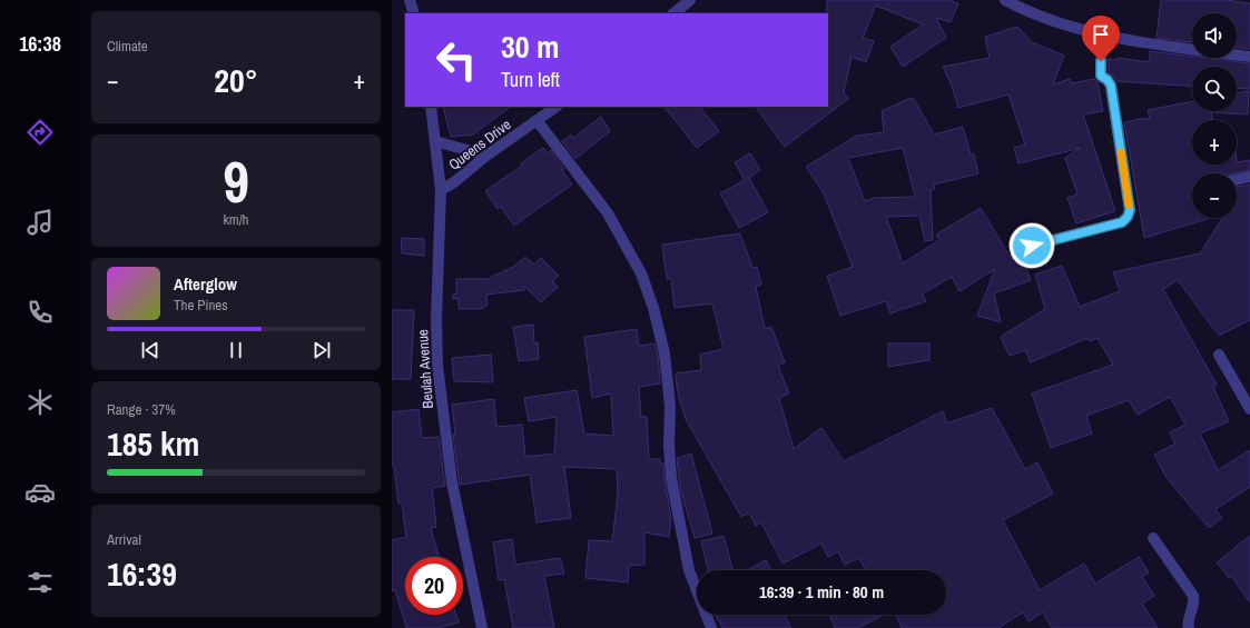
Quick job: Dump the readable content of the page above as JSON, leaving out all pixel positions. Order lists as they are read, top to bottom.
{
  "streets": {
    "street": ["Queens Drive", "Beulah Avenue"]
  },
  "crossings": [
    ["Queens Drive", "Beulah Avenue"]
  ],
  "page": {
    "tabs": "16:38",
    "tile": [
      "Climate",
      ["9", "km/h"],
      ["Range · 37%", "185 km"],
      ["Arrival", "16:39"]
    ],
    "map_buttons": ["+", "−"],
    "turn": ["30 m", "Turn left"],
    "heat": ["−", "20°", "+"],
    "song": ["Afterglow", "The Pines"],
    "limit": "20",
    "trip": "16:39 · 1 min · 80 m"
  }
}
